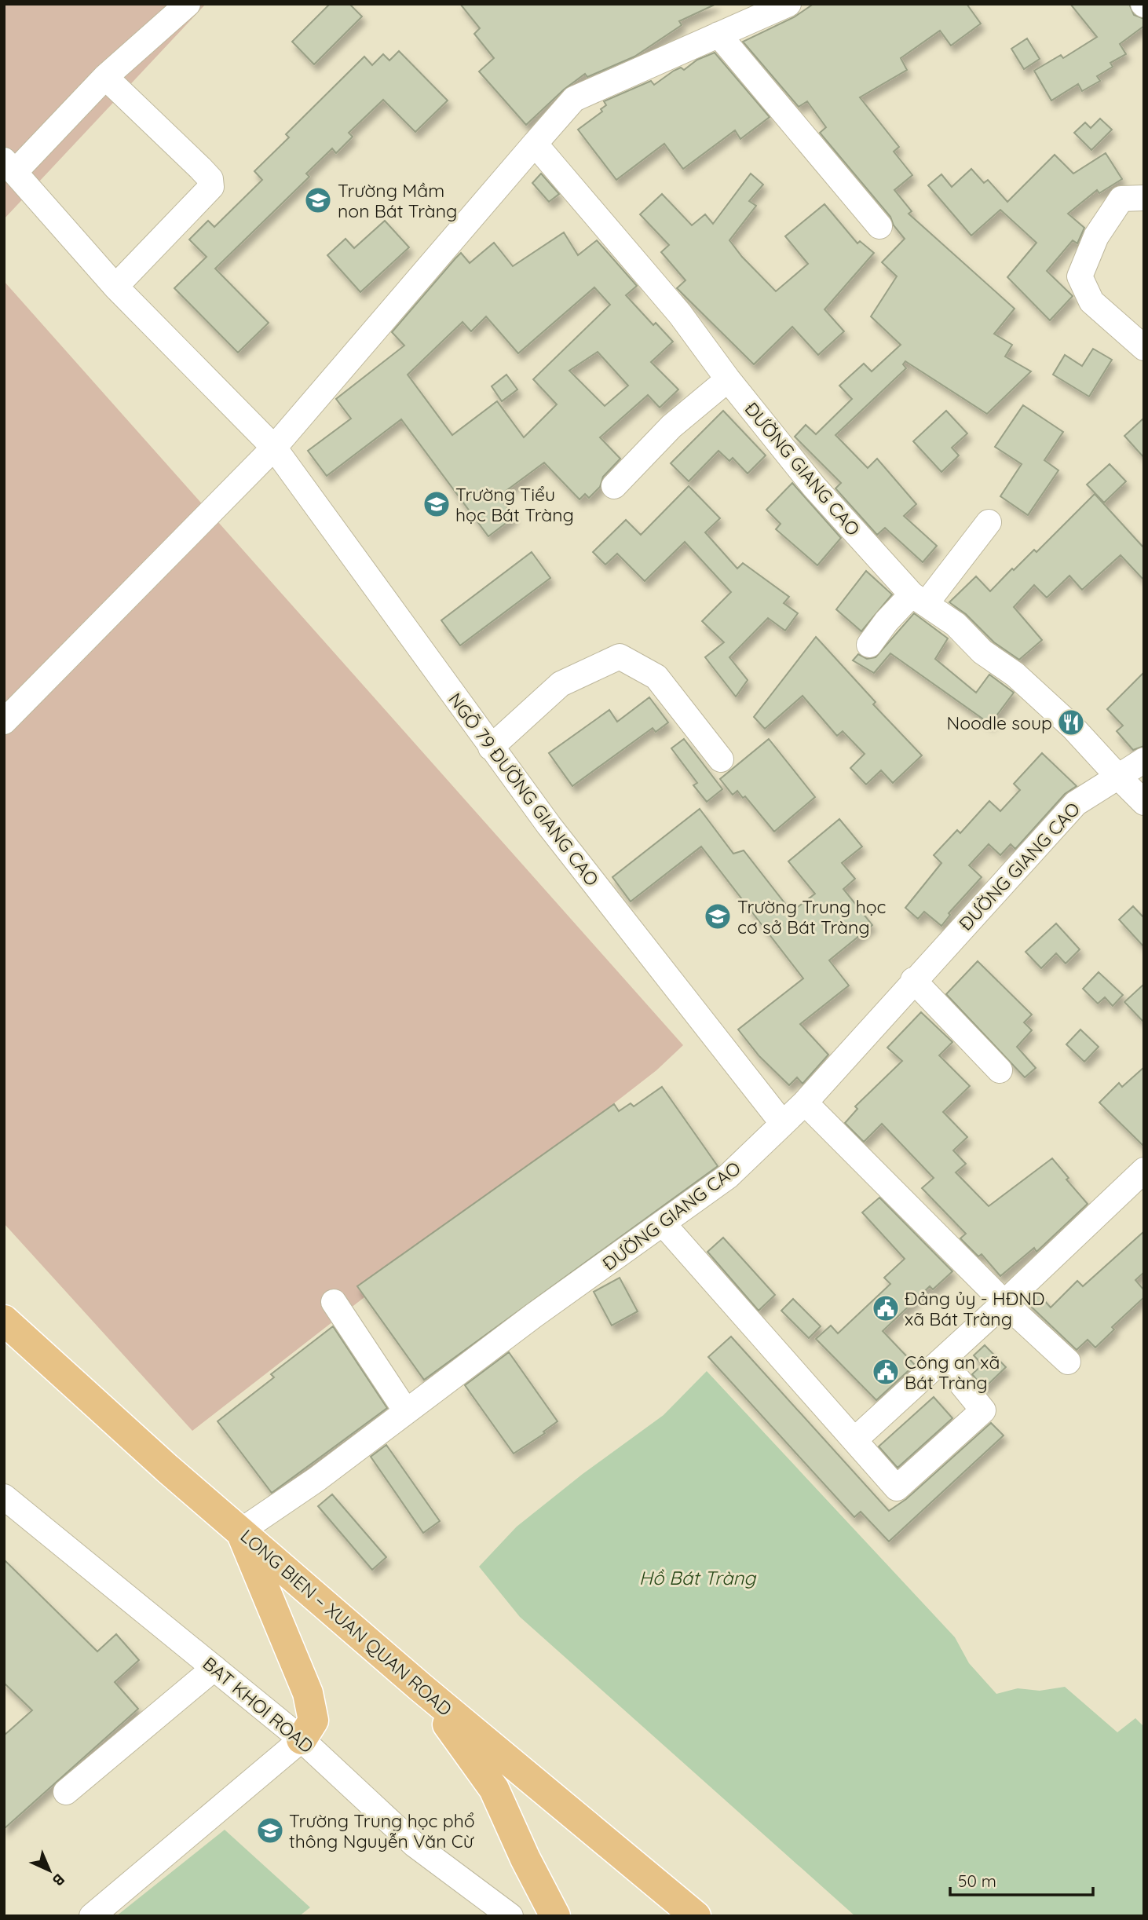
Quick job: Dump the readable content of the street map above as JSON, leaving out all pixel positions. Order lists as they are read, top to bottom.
{
  "streets": {
    "main road": ["LONG BIEN – XUAN QUAN ROAD"],
    "street": ["ĐƯỜNG GIANG CAO", "NGÕ 79 ĐƯỜNG GIANG CAO", "BAT KHOI ROAD"]
  },
  "crossings": [
    ["ĐƯỜNG GIANG CAO", "NGÕ 79 ĐƯỜNG GIANG CAO"],
    ["ĐƯỜNG GIANG CAO", "LONG BIEN – XUAN QUAN ROAD"]
  ],
  "water": ["Hồ Bát Tràng"],
  "places": {
    "school or university": [
      "Trường Mầm non Bát Tràng",
      "Trường Tiểu học Bát Tràng",
      "Trường Trung học cơ sở Bát Tràng",
      "Trường Trung học phổ thông Nguyễn Văn Cừ"
    ],
    "restaurant": ["Noodle soup"],
    "public building": ["Đảng ủy - HĐND xã Bát Tràng", "Công an xã Bát Tràng"]
  },
  "scale_bar": "50 m",
  "north": "bottom right"
}
